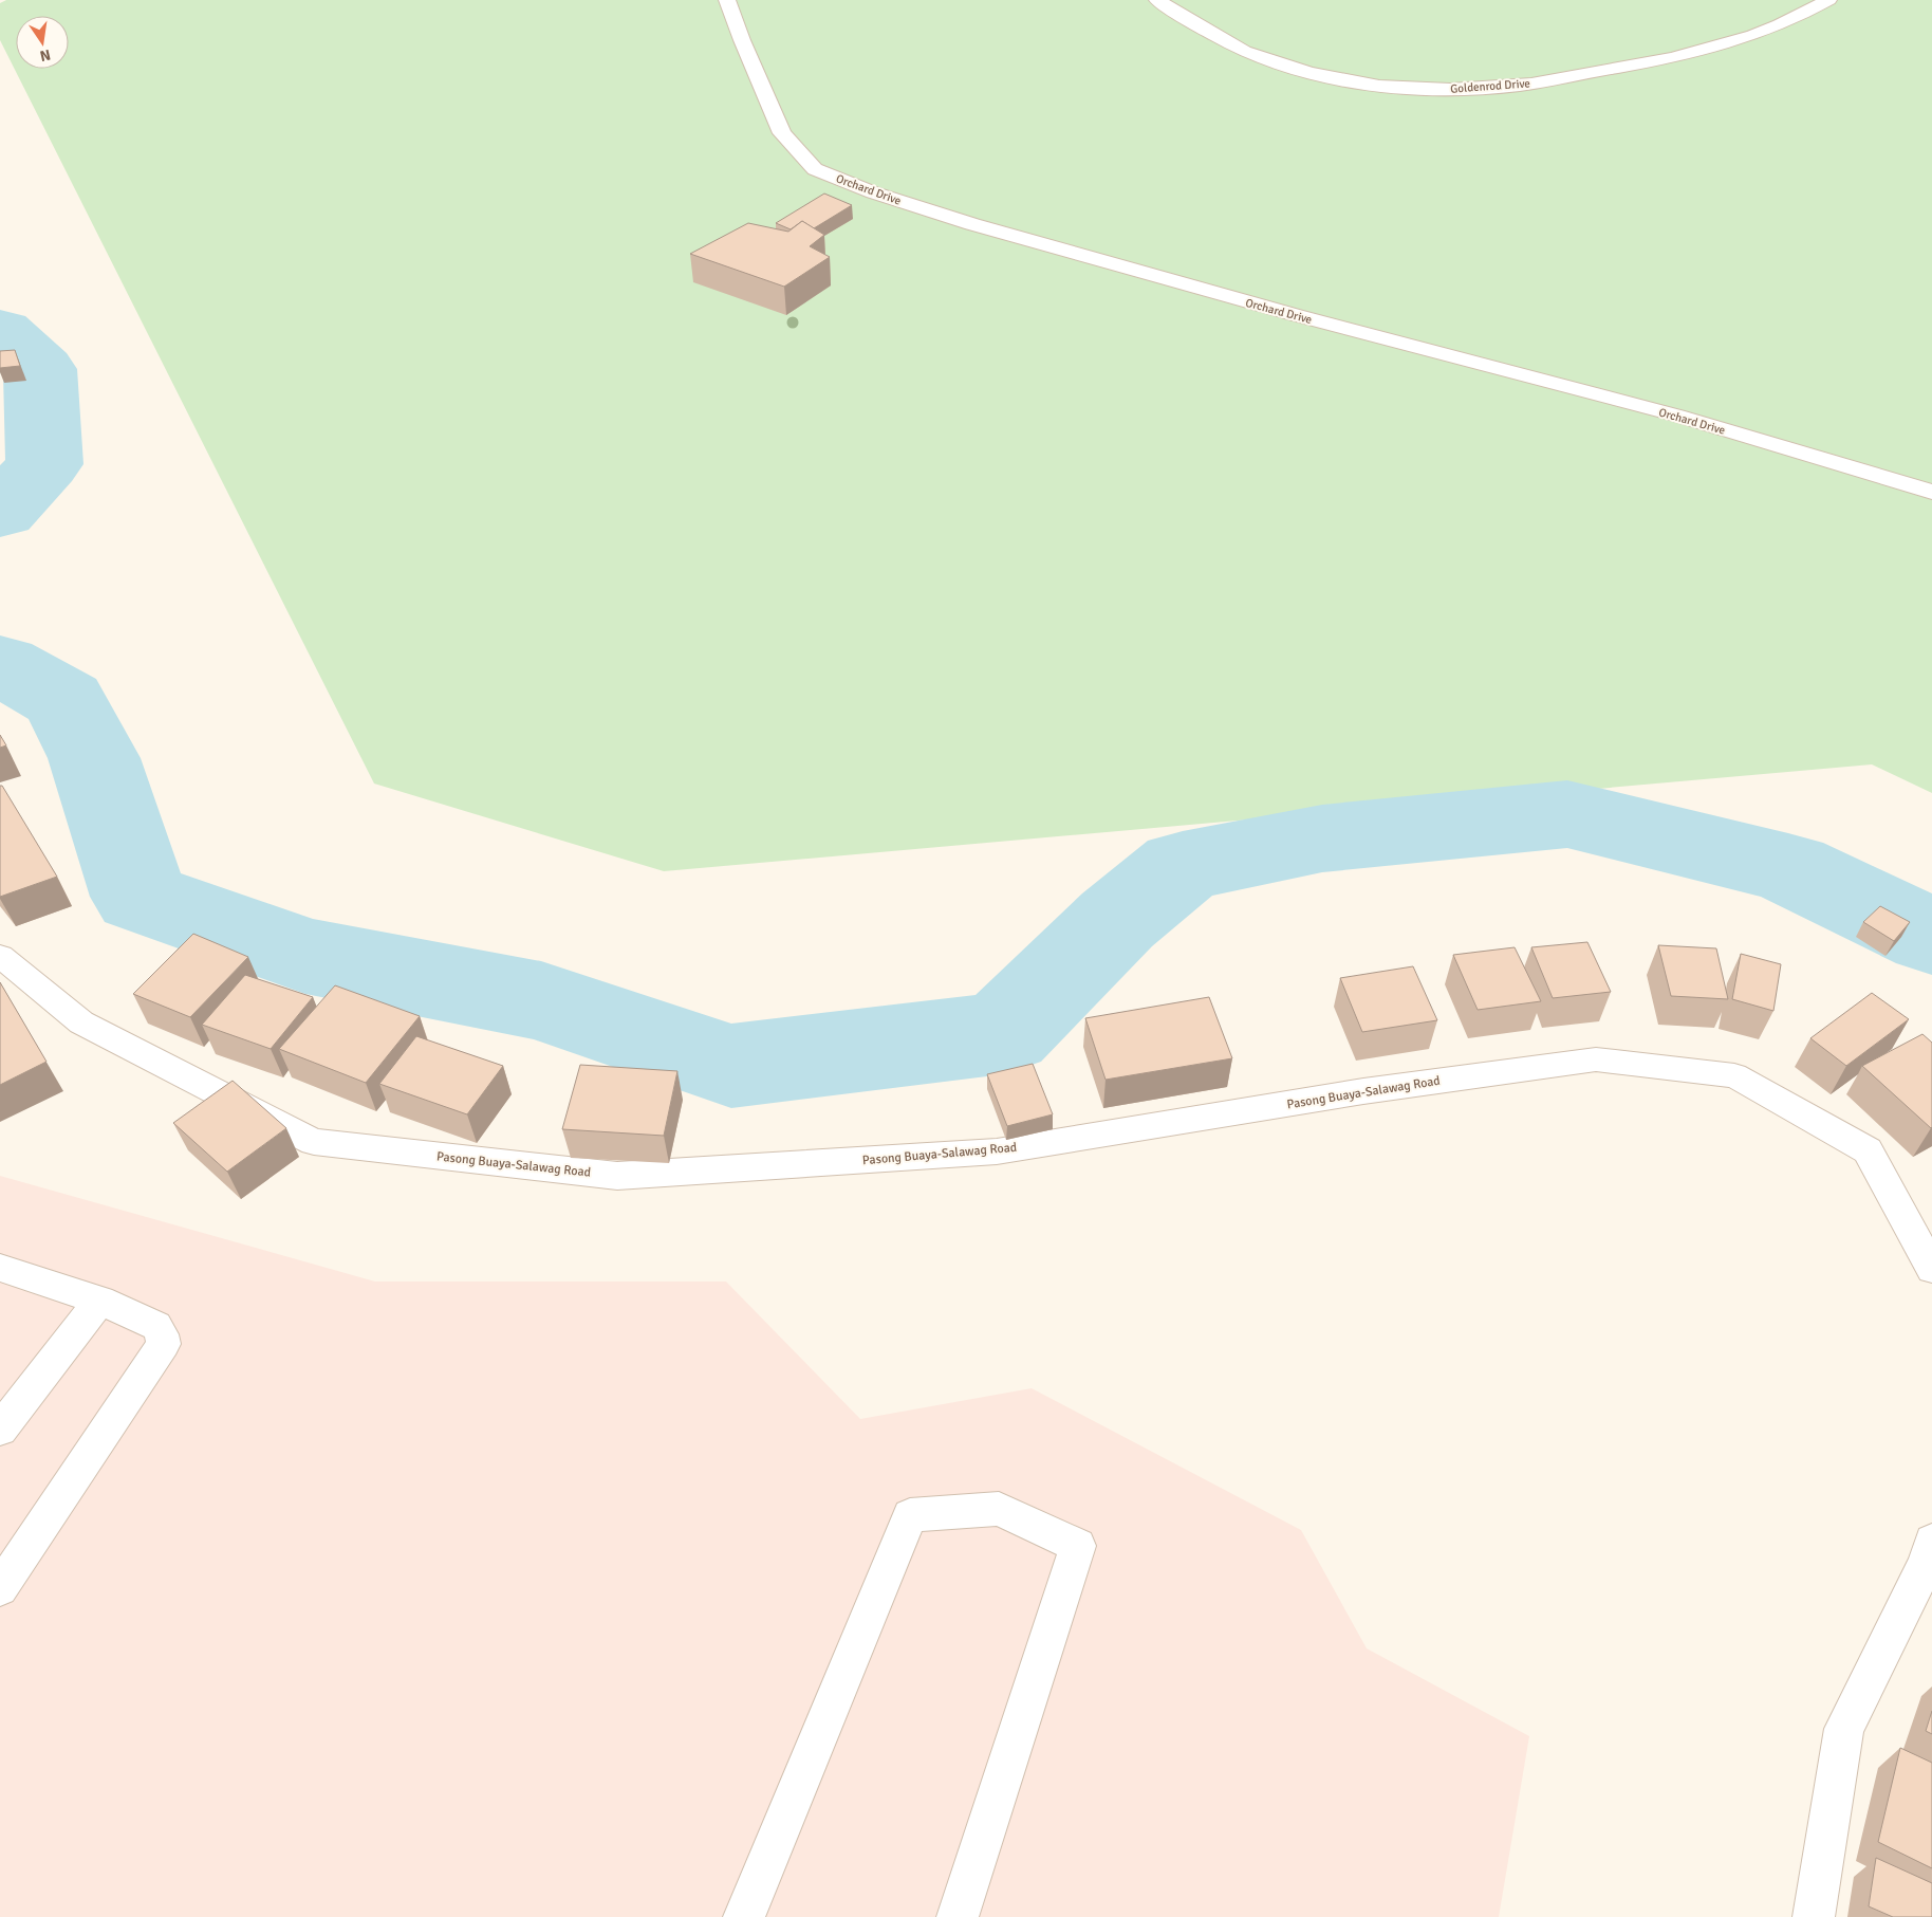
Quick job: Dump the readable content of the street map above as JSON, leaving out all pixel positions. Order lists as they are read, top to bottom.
{
  "streets": {
    "street": ["Goldenrod Drive", "Orchard Drive", "Pasong Buaya-Salawag Road"]
  },
  "north": "bottom"
}
